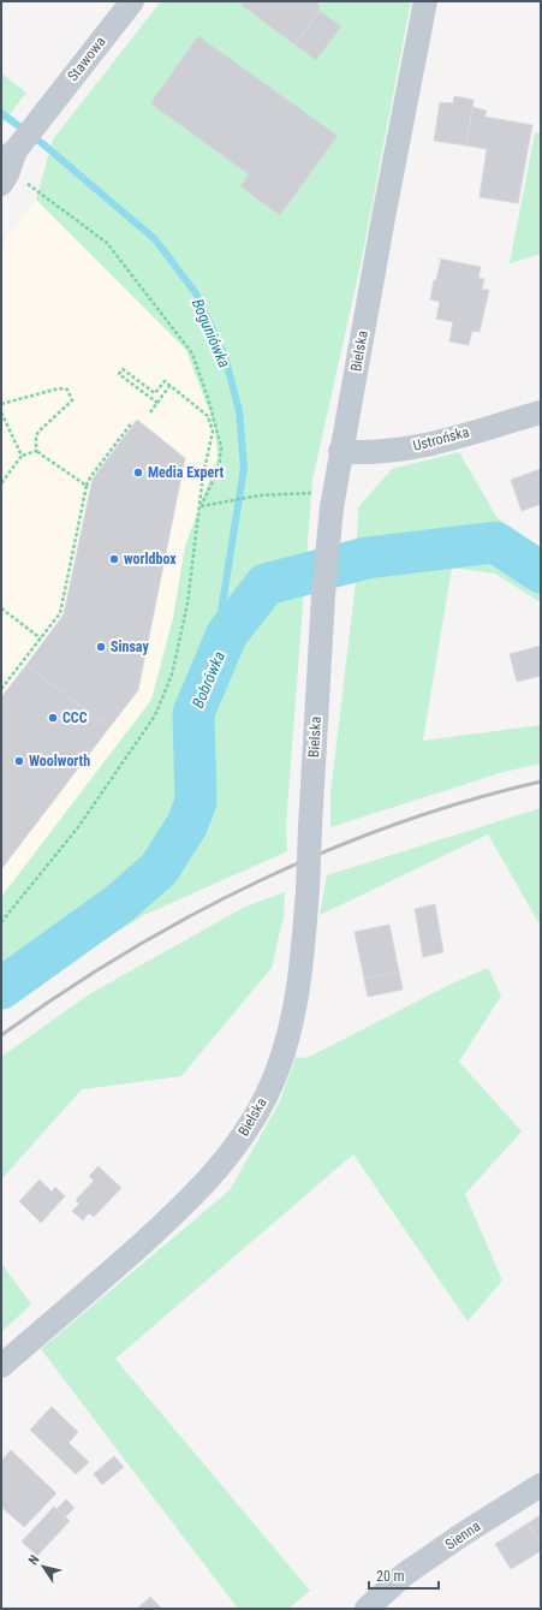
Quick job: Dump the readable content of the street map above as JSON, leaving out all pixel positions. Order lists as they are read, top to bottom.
{
  "streets": {
    "street": [
      "Stawowa",
      "Bielska",
      "Ustrońska",
      "Sienna"
    ]
  },
  "crossings": [
    ["Bielska", "Ustrońska"]
  ],
  "water": ["Boguniówka", "Bobrówka"],
  "places": [
    "Media Expert",
    "worldbox",
    "Sinsay",
    "CCC",
    "Woolworth"
  ],
  "scale_bar": "20 m",
  "north": "top left"
}
